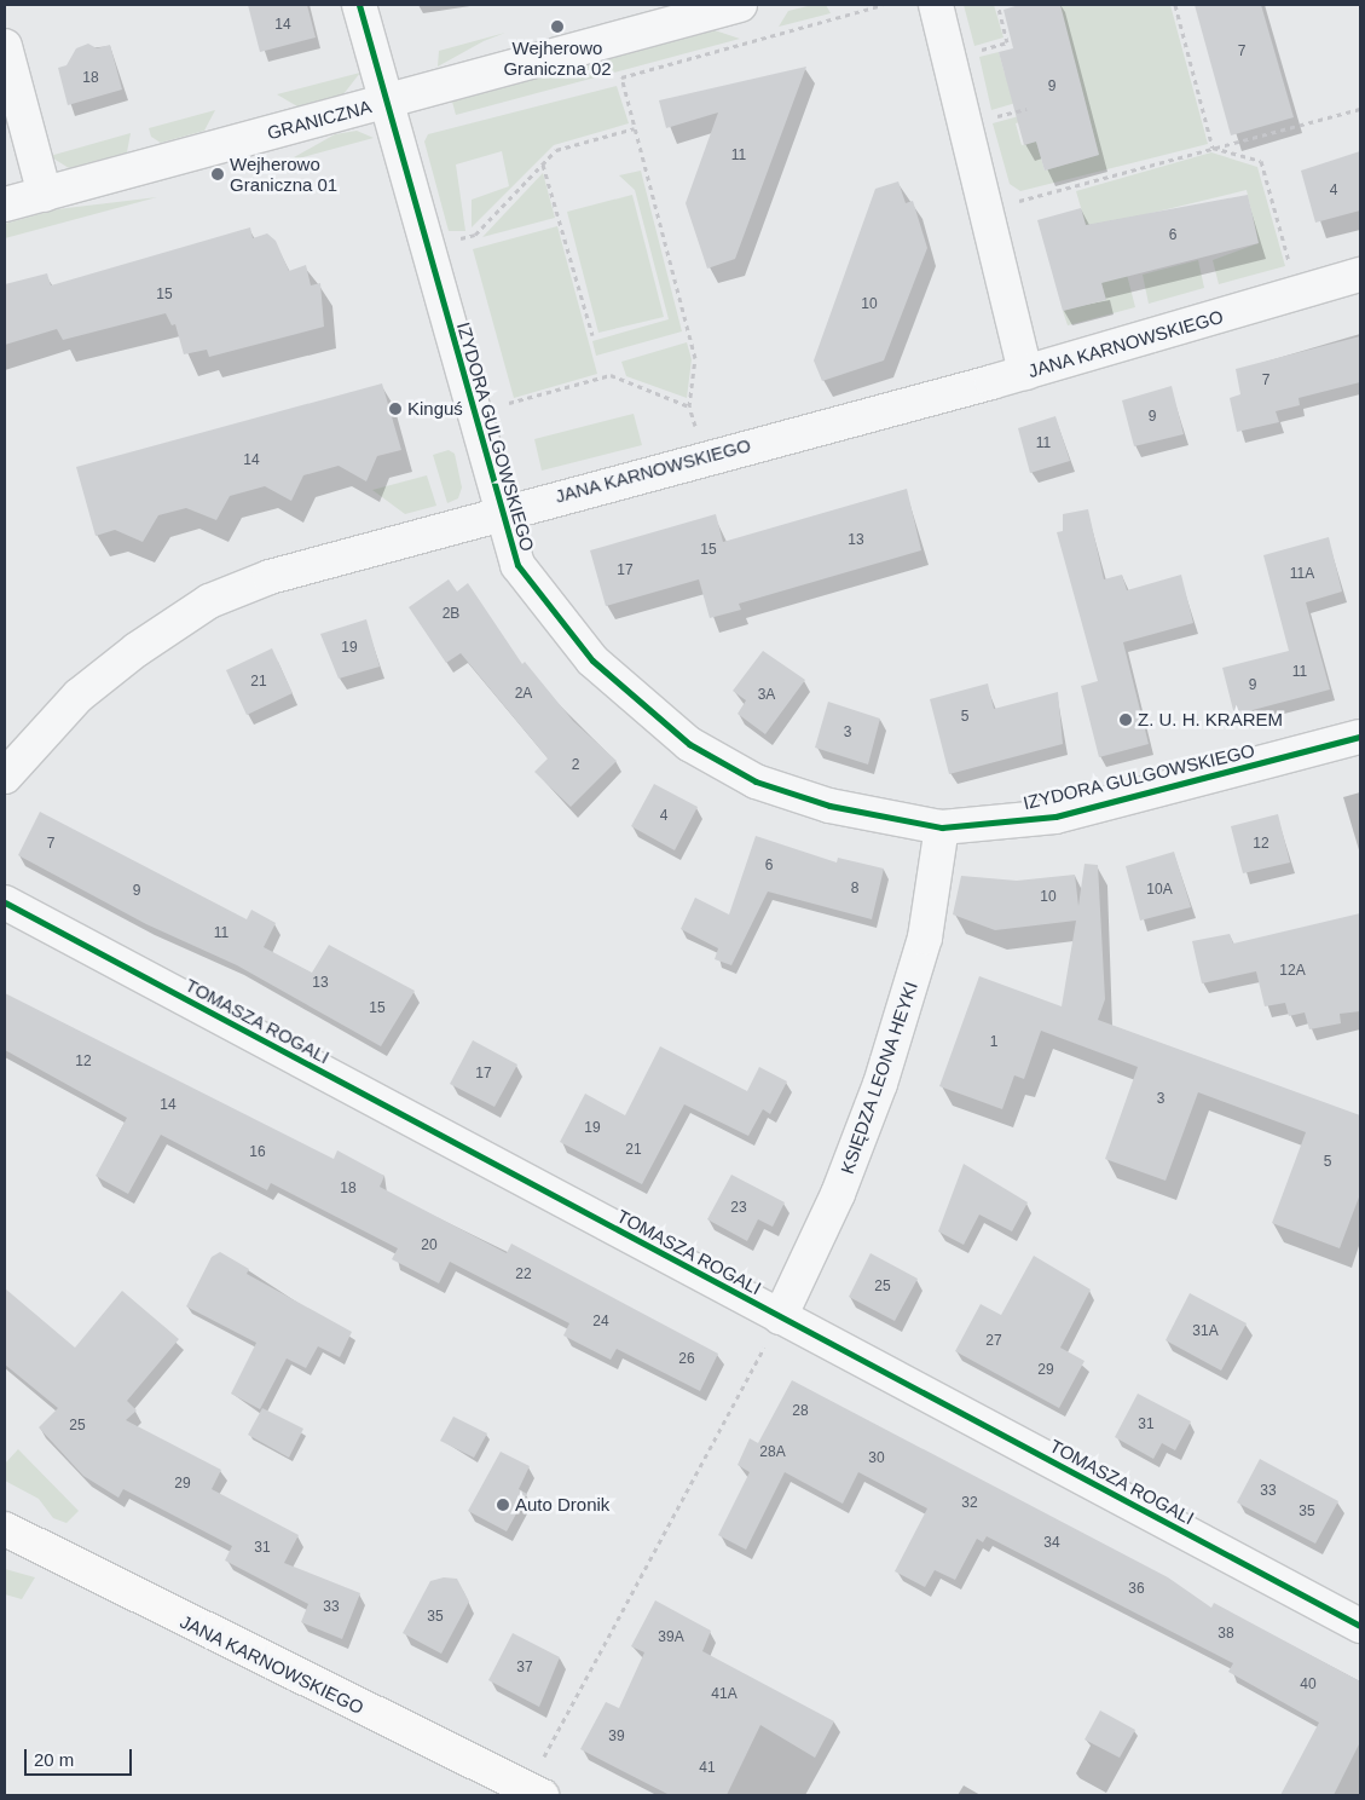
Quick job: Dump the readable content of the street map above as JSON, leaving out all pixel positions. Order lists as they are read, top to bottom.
{
  "streets": {
    "main road": ["JANA KARNOWSKIEGO"],
    "street": [
      "GRANICZNA",
      "IZYDORA GULGOWSKIEGO",
      "TOMASZA ROGALI",
      "KSIĘDZA LEONA HEYKI"
    ]
  },
  "crossings": [
    ["GRANICZNA", "IZYDORA GULGOWSKIEGO"],
    ["JANA KARNOWSKIEGO", "IZYDORA GULGOWSKIEGO"],
    ["IZYDORA GULGOWSKIEGO", "KSIĘDZA LEONA HEYKI"],
    ["TOMASZA ROGALI", "KSIĘDZA LEONA HEYKI"]
  ],
  "places": [
    "Wejherowo Graniczna 02",
    "Wejherowo Graniczna 01",
    "Kinguś",
    "Z. U. H. KRAREM",
    "Auto Dronik"
  ],
  "house_numbers": [
    "14",
    "7",
    "18",
    "9",
    "11",
    "4",
    "6",
    "15",
    "10",
    "7",
    "9",
    "11",
    "14",
    "13",
    "15",
    "17",
    "11A",
    "2B",
    "19",
    "11",
    "21",
    "9",
    "2A",
    "3A",
    "5",
    "3",
    "2",
    "4",
    "7",
    "12",
    "6",
    "8",
    "10A",
    "9",
    "10",
    "11",
    "12A",
    "13",
    "15",
    "1",
    "12",
    "17",
    "3",
    "14",
    "19",
    "21",
    "16",
    "5",
    "18",
    "23",
    "20",
    "22",
    "25",
    "24",
    "31A",
    "27",
    "26",
    "29",
    "28",
    "31",
    "25",
    "28A",
    "30",
    "29",
    "33",
    "32",
    "35",
    "34",
    "31",
    "36",
    "33",
    "35",
    "38",
    "39A",
    "37",
    "40",
    "41A",
    "39",
    "41"
  ],
  "scale_bar": "20 m"
}
